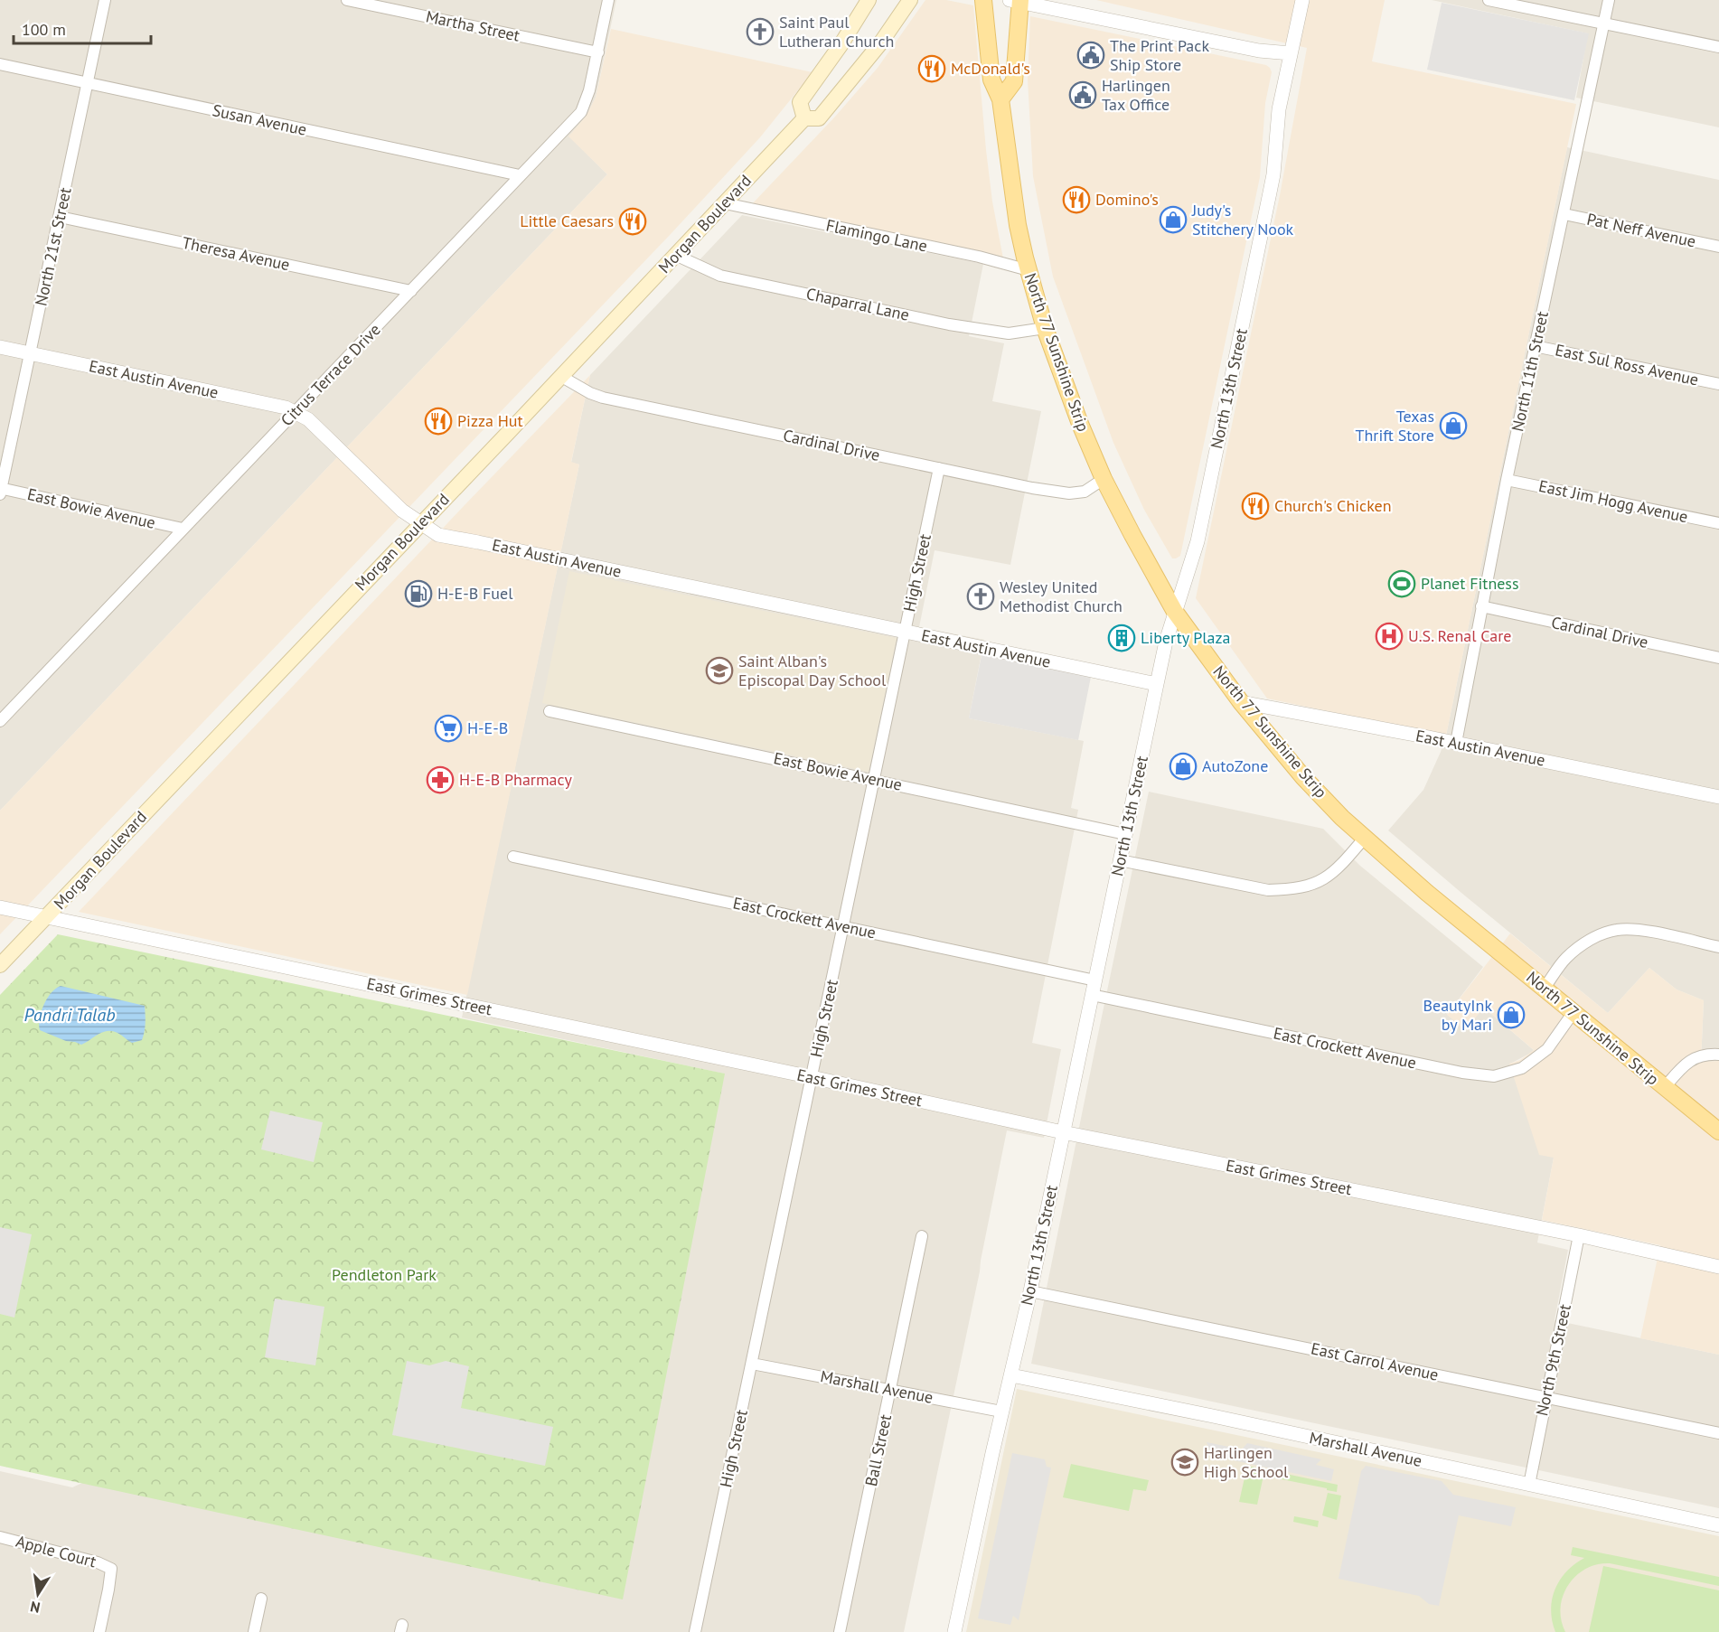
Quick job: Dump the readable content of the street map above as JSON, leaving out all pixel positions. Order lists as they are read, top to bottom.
{
  "streets": {
    "main road": ["Morgan Boulevard", "North 77 Sunshine Strip"],
    "street": [
      "Martha Street",
      "Susan Avenue",
      "Pat Neff Avenue",
      "Flamingo Lane",
      "North 21st Street",
      "Theresa Avenue",
      "Chaparral Lane",
      "East Sul Ross Avenue",
      "North 11th Street",
      "Citrus Terrace Drive",
      "East Austin Avenue",
      "North 13th Street",
      "Cardinal Drive",
      "East Jim Hogg Avenue",
      "East Bowie Avenue",
      "High Street",
      "East Crockett Avenue",
      "East Grimes Street",
      "North 9th Street",
      "East Carrol Avenue",
      "Marshall Avenue",
      "Ball Street",
      "Apple Court"
    ]
  },
  "crossings": [
    ["Martha Street", "Citrus Terrace Drive"],
    ["Susan Avenue", "North 21st Street"],
    ["Susan Avenue", "Citrus Terrace Drive"],
    ["Morgan Boulevard", "Flamingo Lane"],
    ["Morgan Boulevard", "Chaparral Lane"],
    ["Morgan Boulevard", "East Austin Avenue"],
    ["Morgan Boulevard", "Cardinal Drive"],
    ["Morgan Boulevard", "East Grimes Street"],
    ["Pat Neff Avenue", "North 11th Street"],
    ["Flamingo Lane", "North 77 Sunshine Strip"],
    ["North 21st Street", "Theresa Avenue"],
    ["North 21st Street", "East Austin Avenue"],
    ["North 21st Street", "East Bowie Avenue"],
    ["Theresa Avenue", "Citrus Terrace Drive"],
    ["Chaparral Lane", "North 77 Sunshine Strip"],
    ["North 77 Sunshine Strip", "East Austin Avenue"],
    ["North 77 Sunshine Strip", "North 13th Street"],
    ["North 77 Sunshine Strip", "Cardinal Drive"],
    ["North 77 Sunshine Strip", "East Crockett Avenue"],
    ["East Sul Ross Avenue", "North 11th Street"],
    ["North 11th Street", "East Austin Avenue"],
    ["North 11th Street", "Cardinal Drive"],
    ["North 11th Street", "East Jim Hogg Avenue"],
    ["Citrus Terrace Drive", "East Austin Avenue"],
    ["Citrus Terrace Drive", "East Bowie Avenue"],
    ["East Austin Avenue", "North 13th Street"],
    ["East Austin Avenue", "High Street"],
    ["North 13th Street", "East Bowie Avenue"],
    ["North 13th Street", "East Crockett Avenue"],
    ["North 13th Street", "East Grimes Street"],
    ["North 13th Street", "East Carrol Avenue"],
    ["North 13th Street", "Marshall Avenue"],
    ["Cardinal Drive", "High Street"],
    ["East Bowie Avenue", "High Street"],
    ["High Street", "East Crockett Avenue"],
    ["High Street", "East Grimes Street"],
    ["High Street", "Marshall Avenue"],
    ["East Grimes Street", "North 9th Street"],
    ["North 9th Street", "East Carrol Avenue"],
    ["North 9th Street", "Marshall Avenue"],
    ["Marshall Avenue", "Ball Street"]
  ],
  "water": ["Pandri Talab"],
  "parks": ["Pendleton Park"],
  "places": {
    "church": ["Saint Paul Lutheran Church", "Wesley United Methodist Church"],
    "public building": ["The Print Pack Ship Store", "Harlingen Tax Office"],
    "restaurant": [
      "McDonald's",
      "Domino's",
      "Little Caesars",
      "Pizza Hut",
      "Church's Chicken"
    ],
    "shop": [
      "Judy's Stitchery Nook",
      "Texas Thrift Store",
      "AutoZone",
      "BeautyInk by Mari"
    ],
    "sports": ["Planet Fitness"],
    "fuel station": ["H-E-B Fuel"],
    "hospital": ["U.S. Renal Care"],
    "building": ["Liberty Plaza"],
    "school or university": ["Saint Alban's Episcopal Day School", "Harlingen High School"],
    "supermarket": ["H-E-B"],
    "pharmacy": ["H-E-B Pharmacy"]
  },
  "scale_bar": "100 m",
  "north": "bottom"
}
